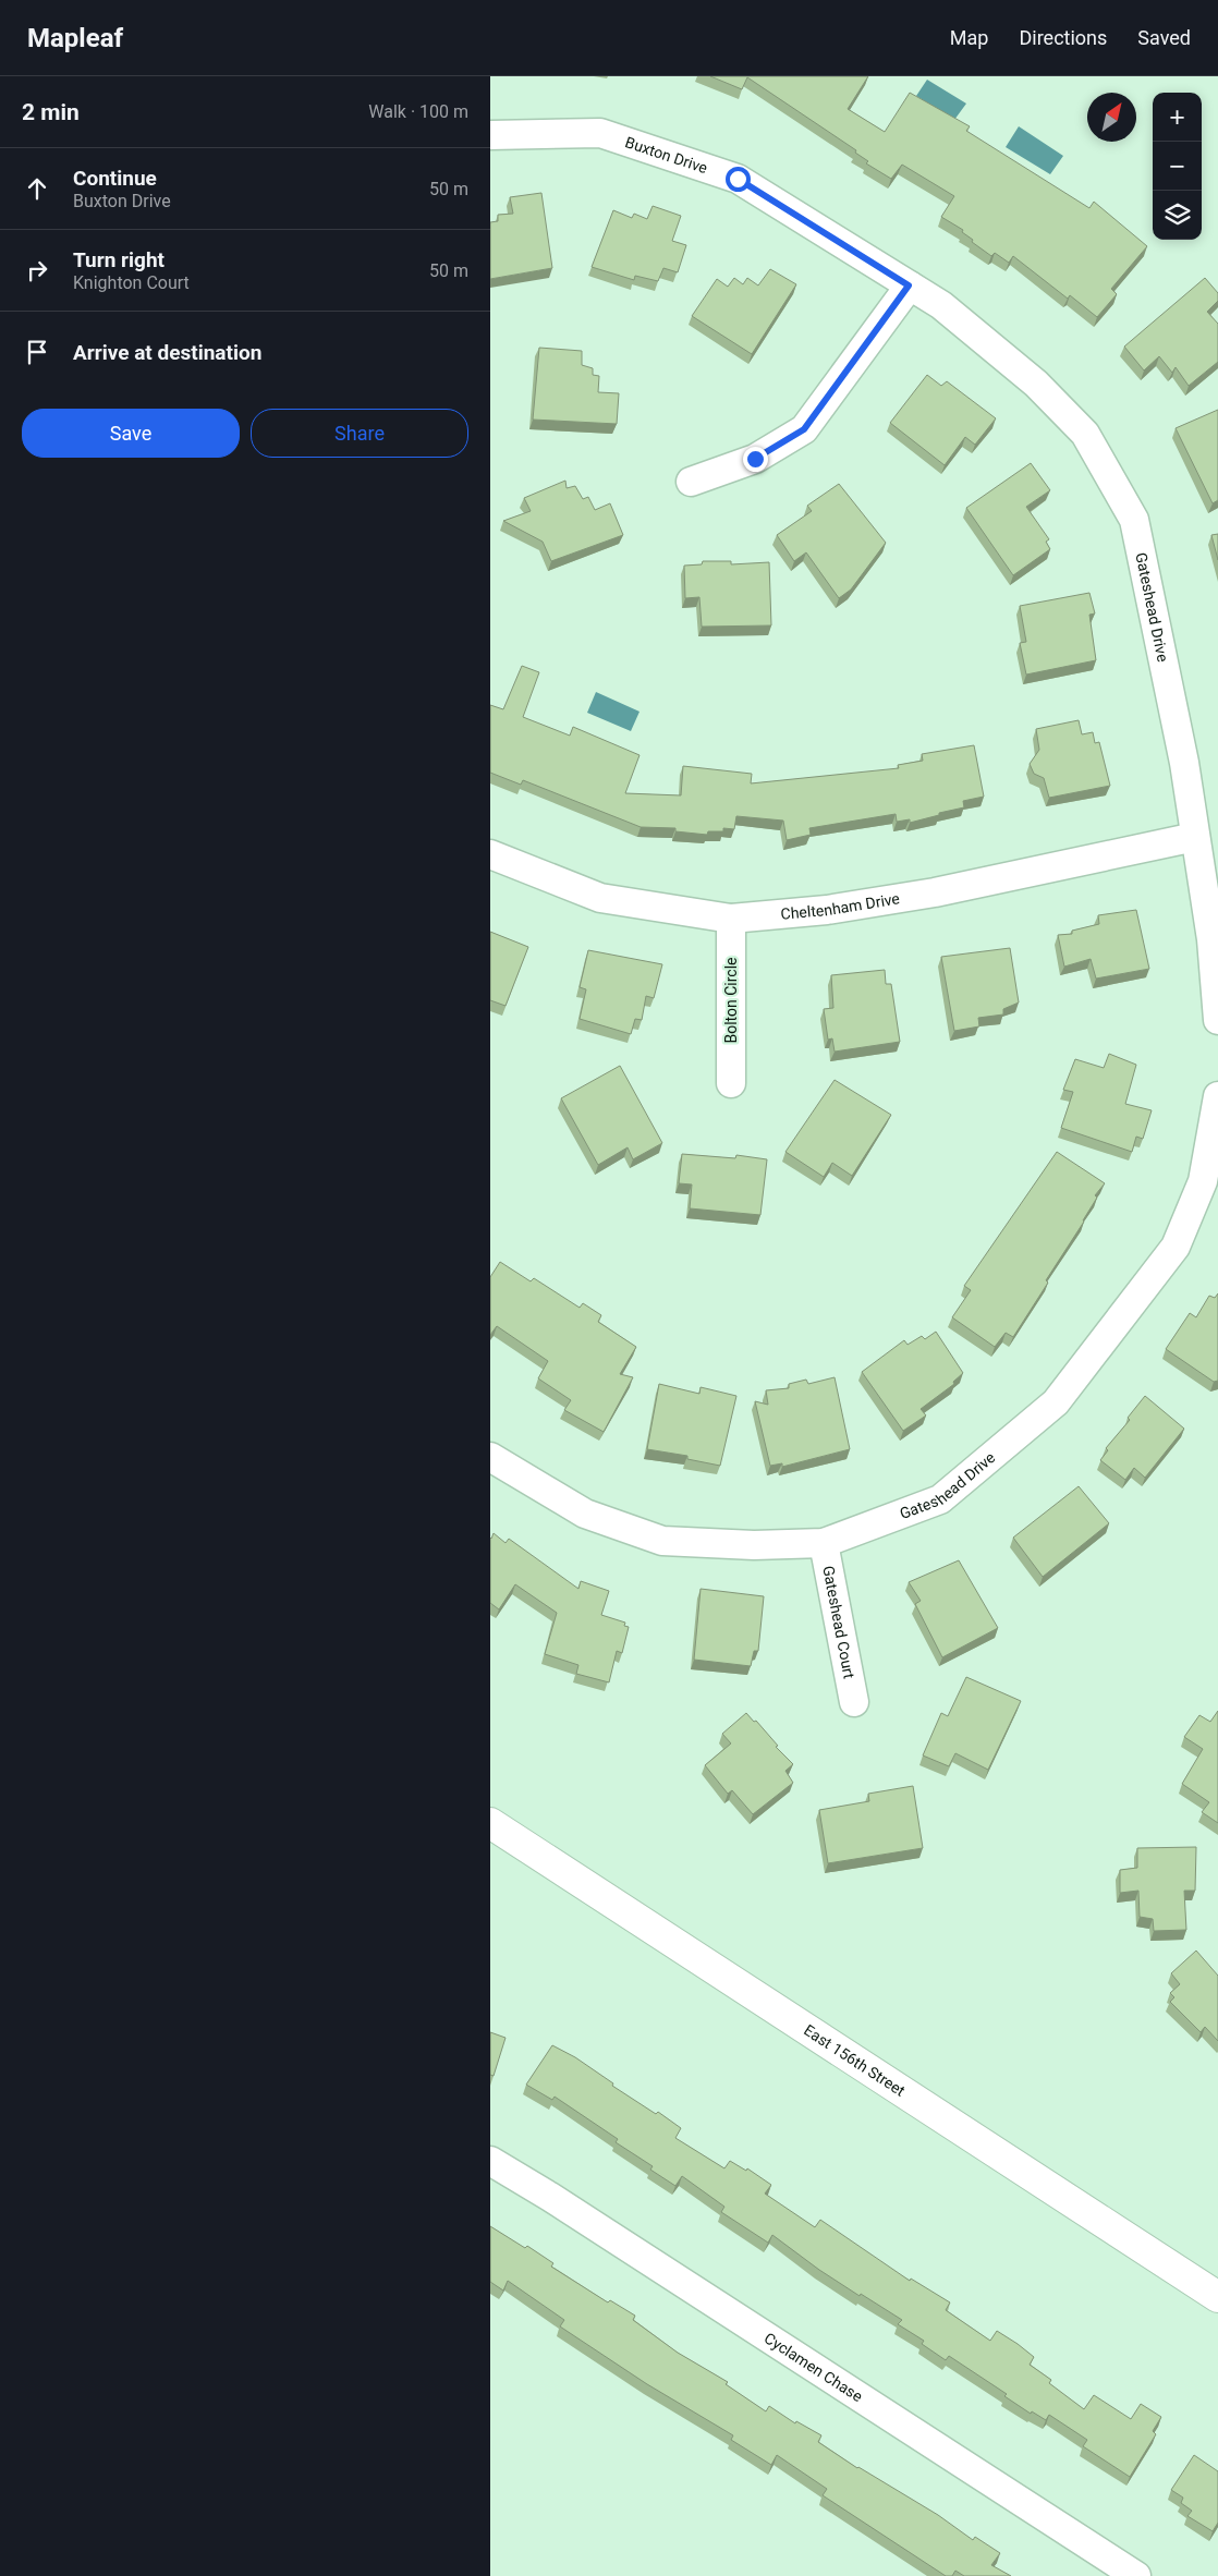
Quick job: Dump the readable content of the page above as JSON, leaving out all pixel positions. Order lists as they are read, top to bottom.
{
  "streets": {
    "street": [
      "Buxton Drive",
      "Gateshead Drive",
      "Cheltenham Drive",
      "Bolton Circle",
      "Gateshead Court",
      "East 156th Street",
      "Cyclamen Chase"
    ]
  },
  "crossings": [
    ["Buxton Drive", "Gateshead Drive"],
    ["Gateshead Drive", "Cheltenham Drive"],
    ["Gateshead Drive", "Gateshead Court"],
    ["Cheltenham Drive", "Bolton Circle"]
  ],
  "north": "top right",
  "page": {
    "header": "Mapleaf",
    "nav": ["Map", "Directions", "Saved"],
    "heading": ["2 min", "Walk · 100 m"],
    "map_buttons": ["+", "−"],
    "list": [
      ["Continue", "Buxton Drive", "50 m"],
      ["Turn right", "Knighton Court", "50 m"],
      "Arrive at destination"
    ],
    "buttons": ["Save", "Share"]
  }
}
